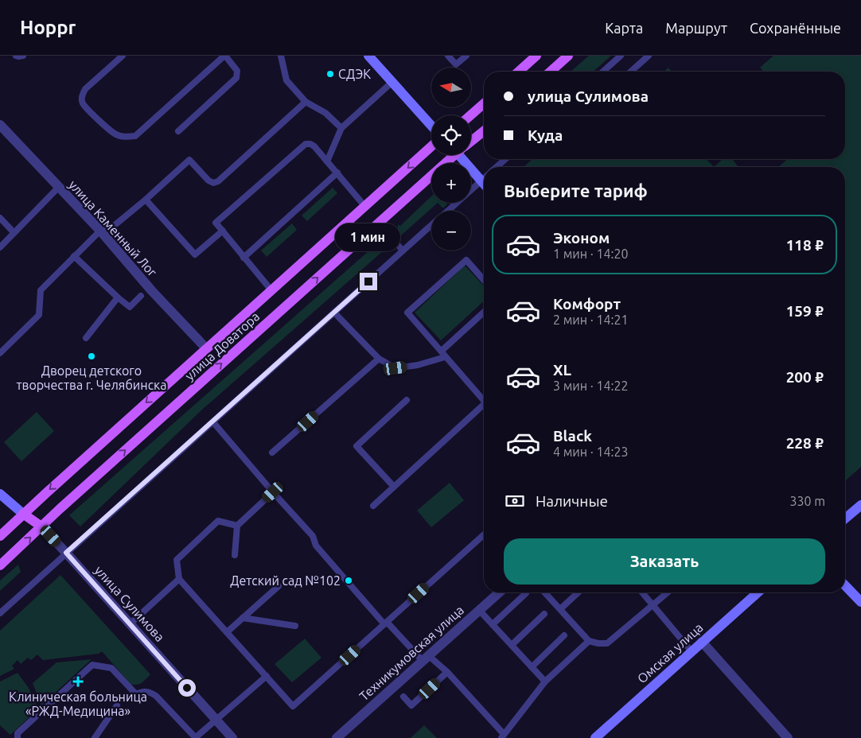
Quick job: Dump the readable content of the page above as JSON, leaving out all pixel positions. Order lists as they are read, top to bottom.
{
  "streets": {
    "main road": ["улица Доватора", "улица Сулимова"],
    "street": ["улица Каменный Лог", "Техникумовская улица", "Омская улица"]
  },
  "crossings": [
    ["улица Каменный Лог", "улица Доватора"],
    ["улица Доватора", "улица Сулимова"]
  ],
  "places": {
    "other": ["СДЭК", "Дворец детского творчества г. Челябинска", "Детский сад №102"],
    "health": ["Клиническая больница «РЖД-Медицина»"]
  },
  "north": "left",
  "page": {
    "header": "Hoppr",
    "nav": ["Карта", "Маршрут", "Сохранённые"],
    "map_buttons": ["+", "−"],
    "banner": ["улица Сулимова", "Куда"],
    "heading": "Выберите тариф",
    "list": [
      {
        "name": "Эконом",
        "note": "1 мин · 14:20",
        "value": "118 ₽"
      },
      {
        "name": "Комфорт",
        "note": "2 мин · 14:21",
        "value": "159 ₽"
      },
      {
        "name": "XL",
        "note": "3 мин · 14:22",
        "value": "200 ₽"
      },
      {
        "name": "Black",
        "note": "4 мин · 14:23",
        "value": "228 ₽"
      }
    ],
    "bubble": "1 мин",
    "pay": ["Наличные", "330 m"],
    "buttons": "Заказать"
  }
}
